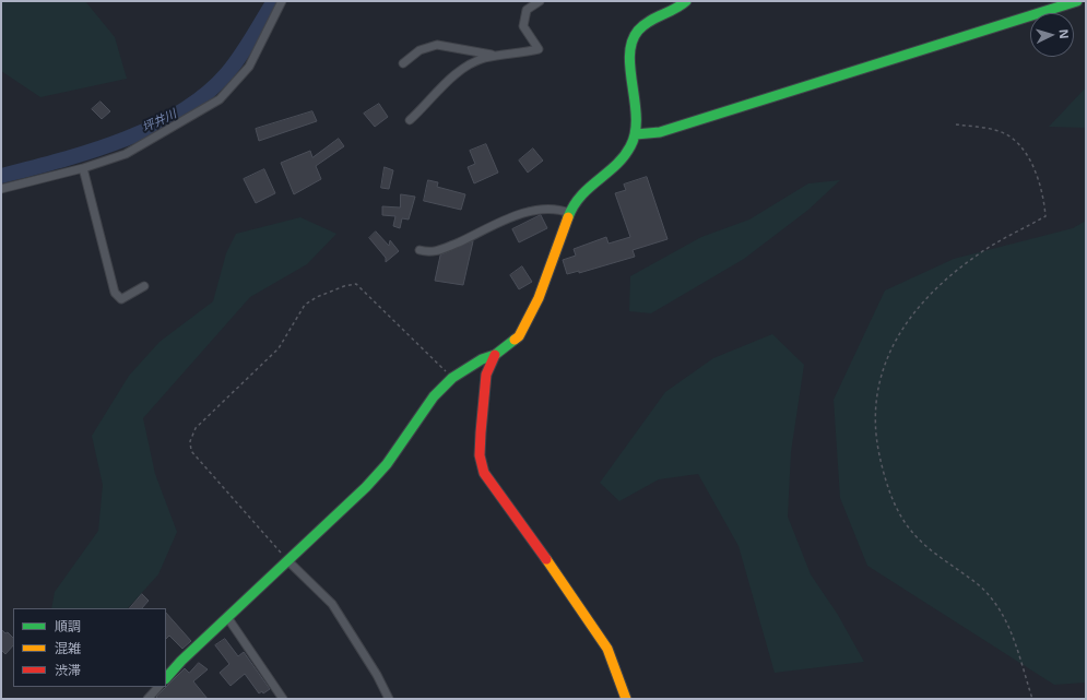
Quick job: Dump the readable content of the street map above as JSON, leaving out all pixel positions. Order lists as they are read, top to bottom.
{
  "water": ["坪井川"],
  "legend": ["順調", "混雑", "渋滞"],
  "north": "right"
}
